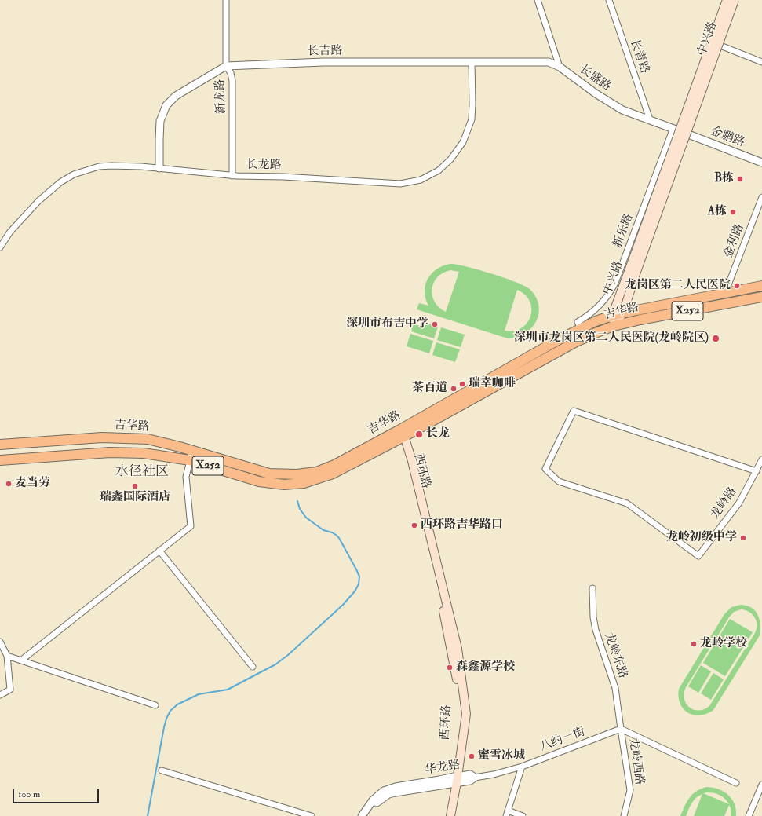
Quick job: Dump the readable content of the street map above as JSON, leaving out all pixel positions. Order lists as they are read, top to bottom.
{
  "streets": {
    "main road": [
      "中兴路",
      "X252",
      "吉华路",
      "西环路"
    ],
    "street": [
      "长吉路",
      "长青路",
      "长盛路",
      "新龙路",
      "金鹏路",
      "长龙路",
      "新乐路",
      "金利路",
      "龙岭路",
      "龙岭东路",
      "八约一街",
      "龙岭西路",
      "华龙路"
    ]
  },
  "crossings": [
    ["中兴路", "吉华路"],
    ["长吉路", "长盛路"],
    ["长吉路", "新龙路"],
    ["长吉路", "长龙路"],
    ["长青路", "长盛路"],
    ["长盛路", "金鹏路"],
    ["长盛路", "新乐路"],
    ["新龙路", "长龙路"],
    ["新乐路", "吉华路"],
    ["金利路", "吉华路"],
    ["吉华路", "西环路"],
    ["西环路", "华龙路"],
    ["龙岭东路", "八约一街"],
    ["龙岭东路", "龙岭西路"],
    ["八约一街", "龙岭西路"],
    ["八约一街", "华龙路"]
  ],
  "districts": ["水径社区"],
  "places": [
    "B栋",
    "A栋",
    "龙岗区第二人民医院",
    "深圳市布吉中学",
    "深圳市龙岗区第二人民医院(龙岭院区)",
    "瑞幸咖啡",
    "茶百道",
    "长龙",
    "麦当劳",
    "瑞鑫国际酒店",
    "西环路吉华路口",
    "龙岭初级中学",
    "龙岭学校",
    "森鑫源学校",
    "蜜雪冰城"
  ],
  "scale_bar": "100 m"
}
